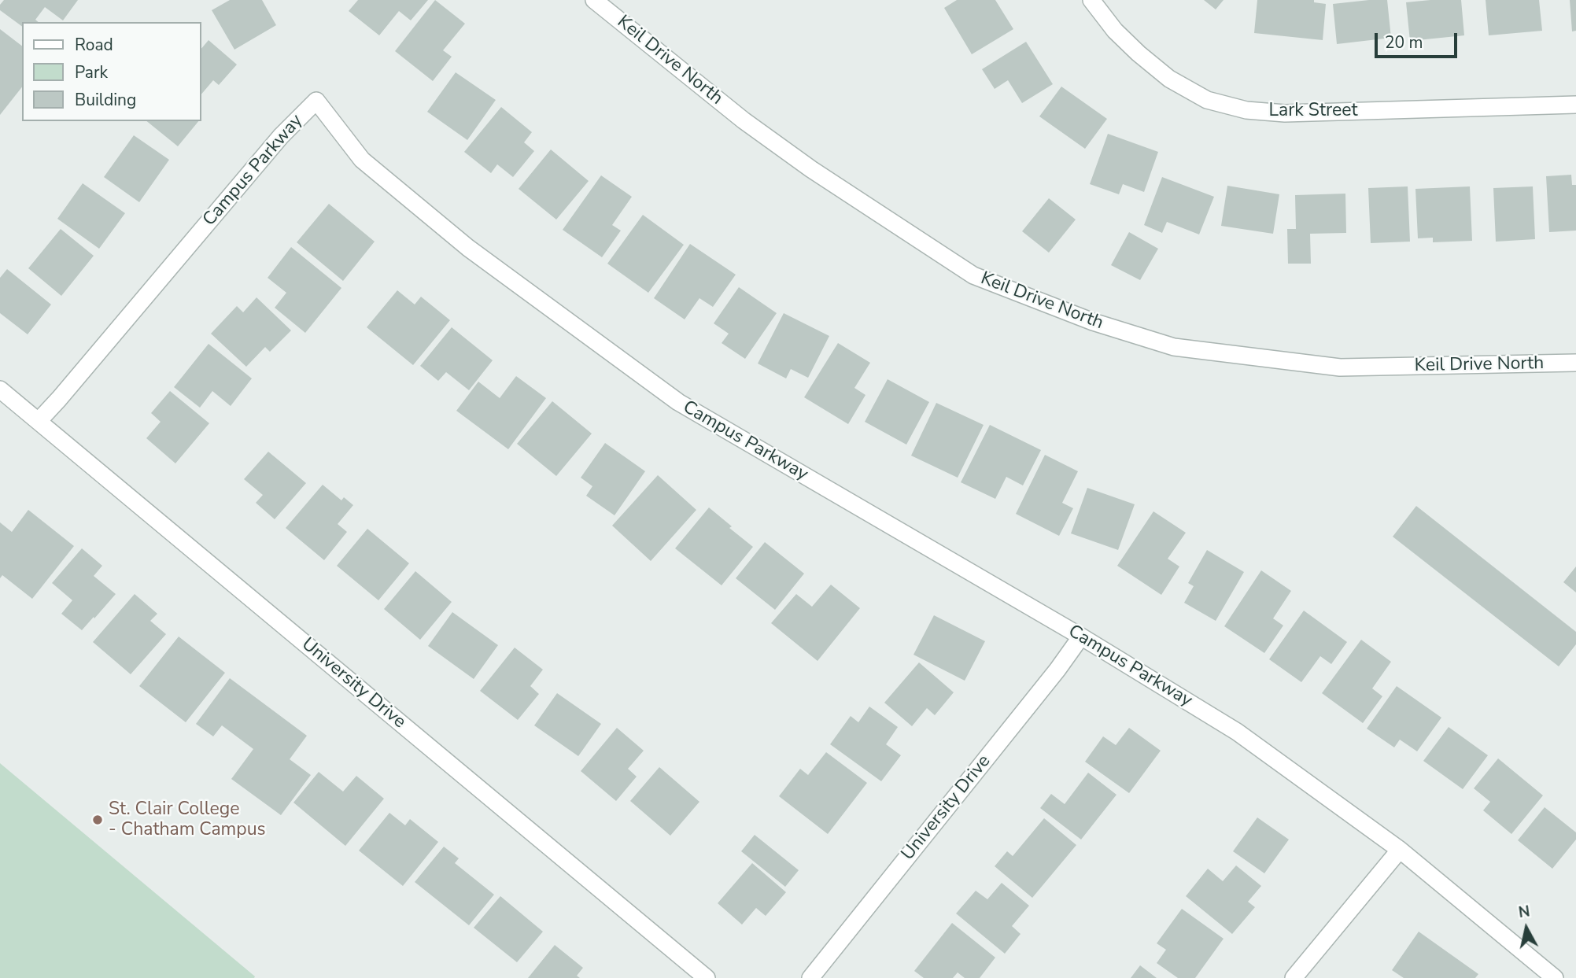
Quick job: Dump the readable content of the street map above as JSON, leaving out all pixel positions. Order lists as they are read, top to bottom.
{
  "streets": {
    "street": [
      "Keil Drive North",
      "Lark Street",
      "Campus Parkway",
      "University Drive"
    ]
  },
  "crossings": [
    ["Campus Parkway", "University Drive"]
  ],
  "places": ["St. Clair College - Chatham Campus"],
  "legend": ["Road", "Park", "Building"],
  "scale_bar": "20 m",
  "north": "top"
}
